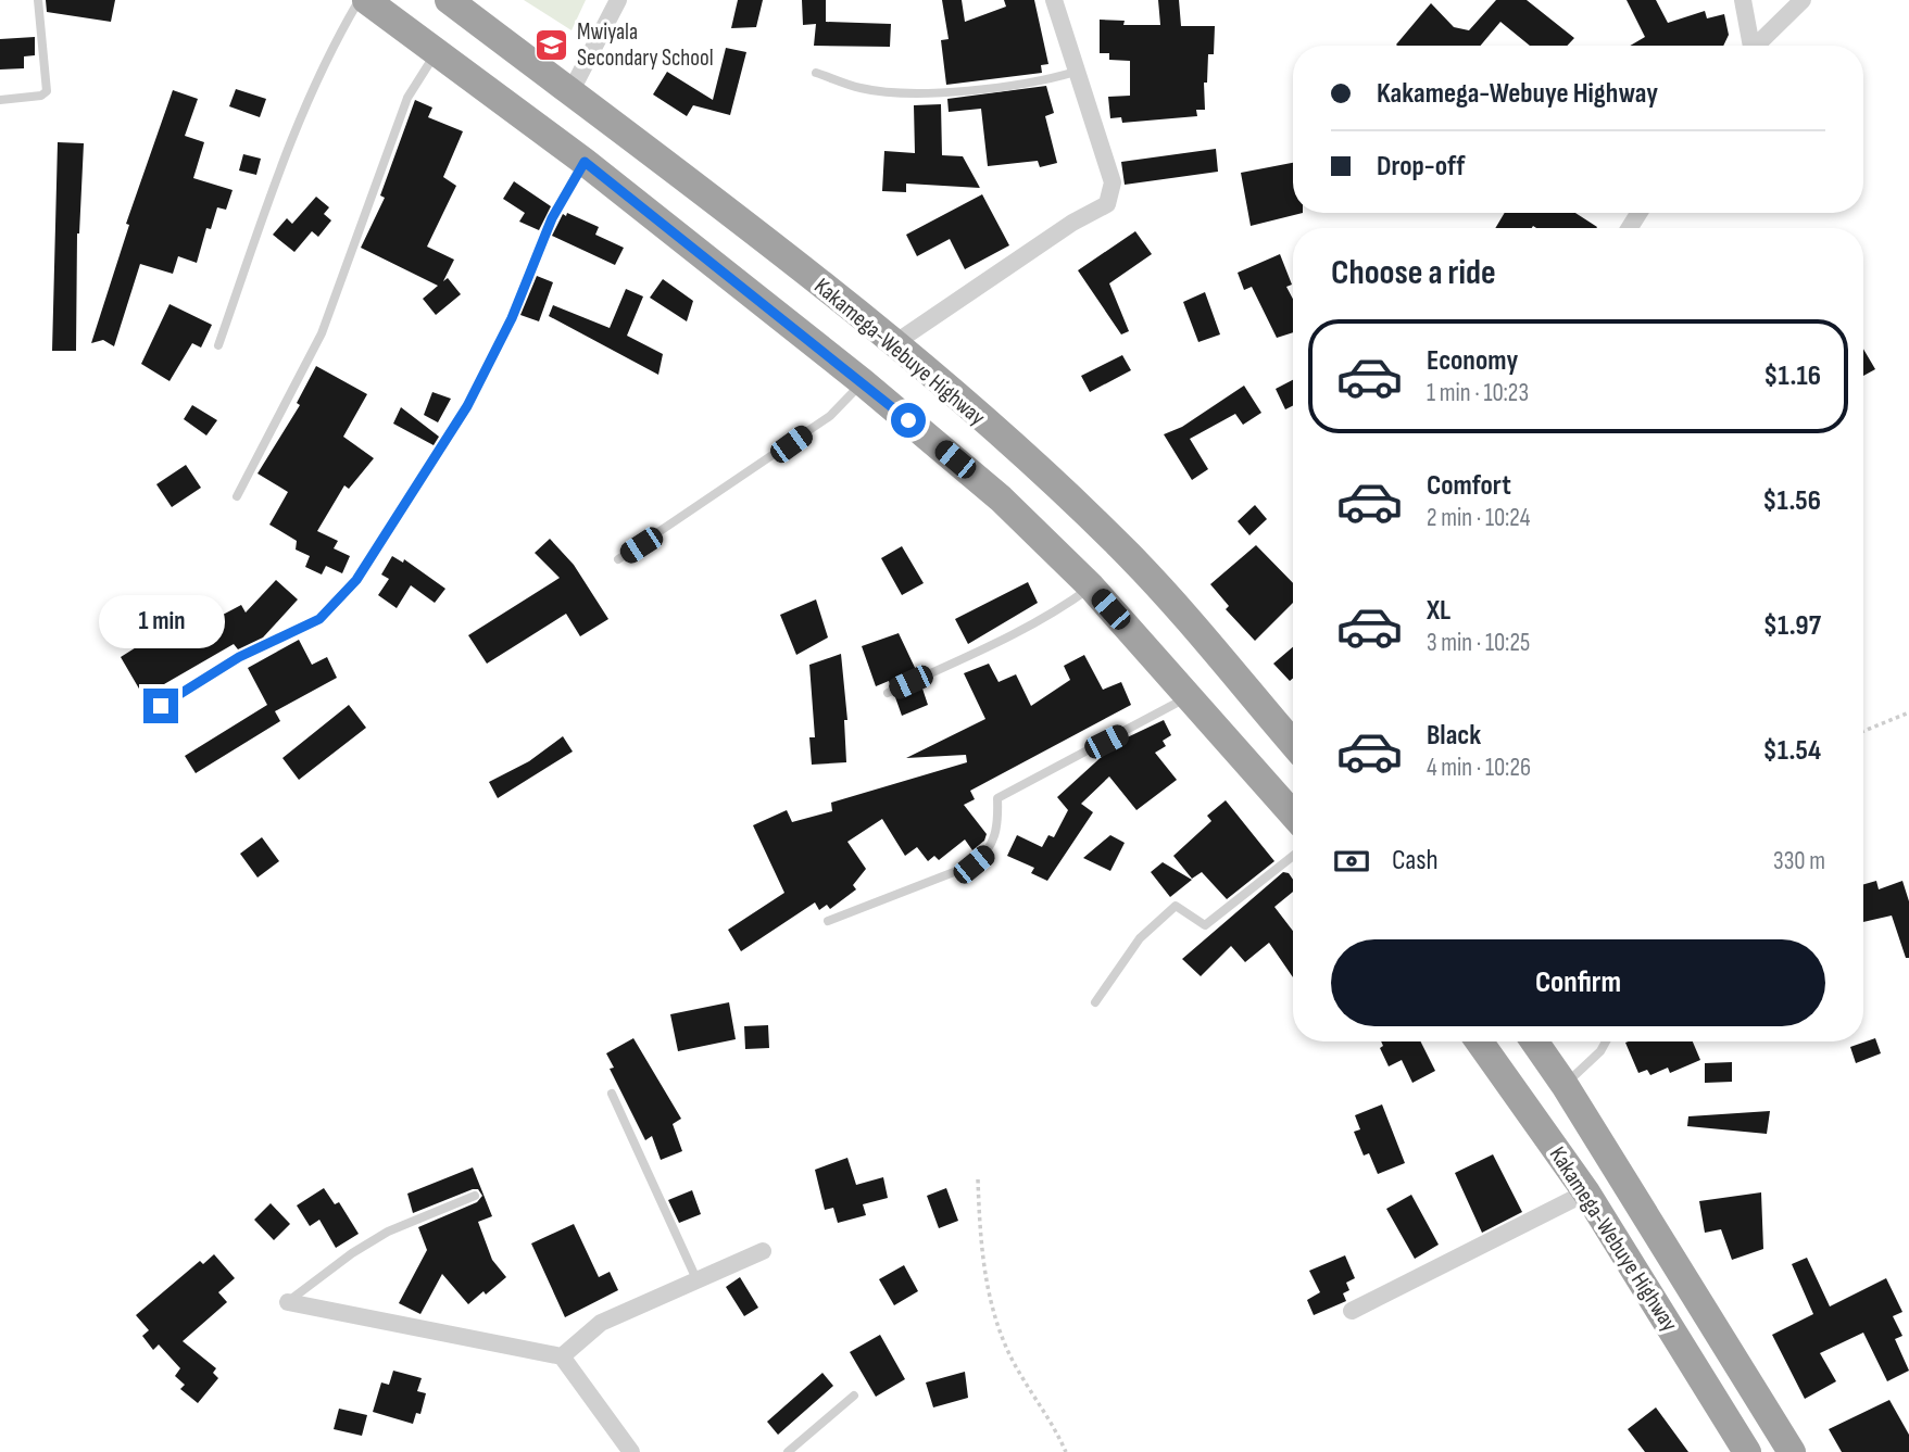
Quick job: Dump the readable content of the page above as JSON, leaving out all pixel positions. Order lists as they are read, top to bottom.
{
  "streets": {
    "highway": ["Kakamega-Webuye Highway"]
  },
  "places": {
    "school or university": ["Mwiyala Secondary School"]
  },
  "page": {
    "banner": ["Kakamega-Webuye Highway", "Drop-off"],
    "heading": "Choose a ride",
    "list": [
      {
        "name": "Economy",
        "note": "1 min · 10:23",
        "value": "$1.16"
      },
      {
        "name": "Comfort",
        "note": "2 min · 10:24",
        "value": "$1.56"
      },
      {
        "name": "XL",
        "note": "3 min · 10:25",
        "value": "$1.97"
      },
      {
        "name": "Black",
        "note": "4 min · 10:26",
        "value": "$1.54"
      }
    ],
    "bubble": "1 min",
    "pay": ["Cash", "330 m"],
    "buttons": "Confirm"
  }
}
